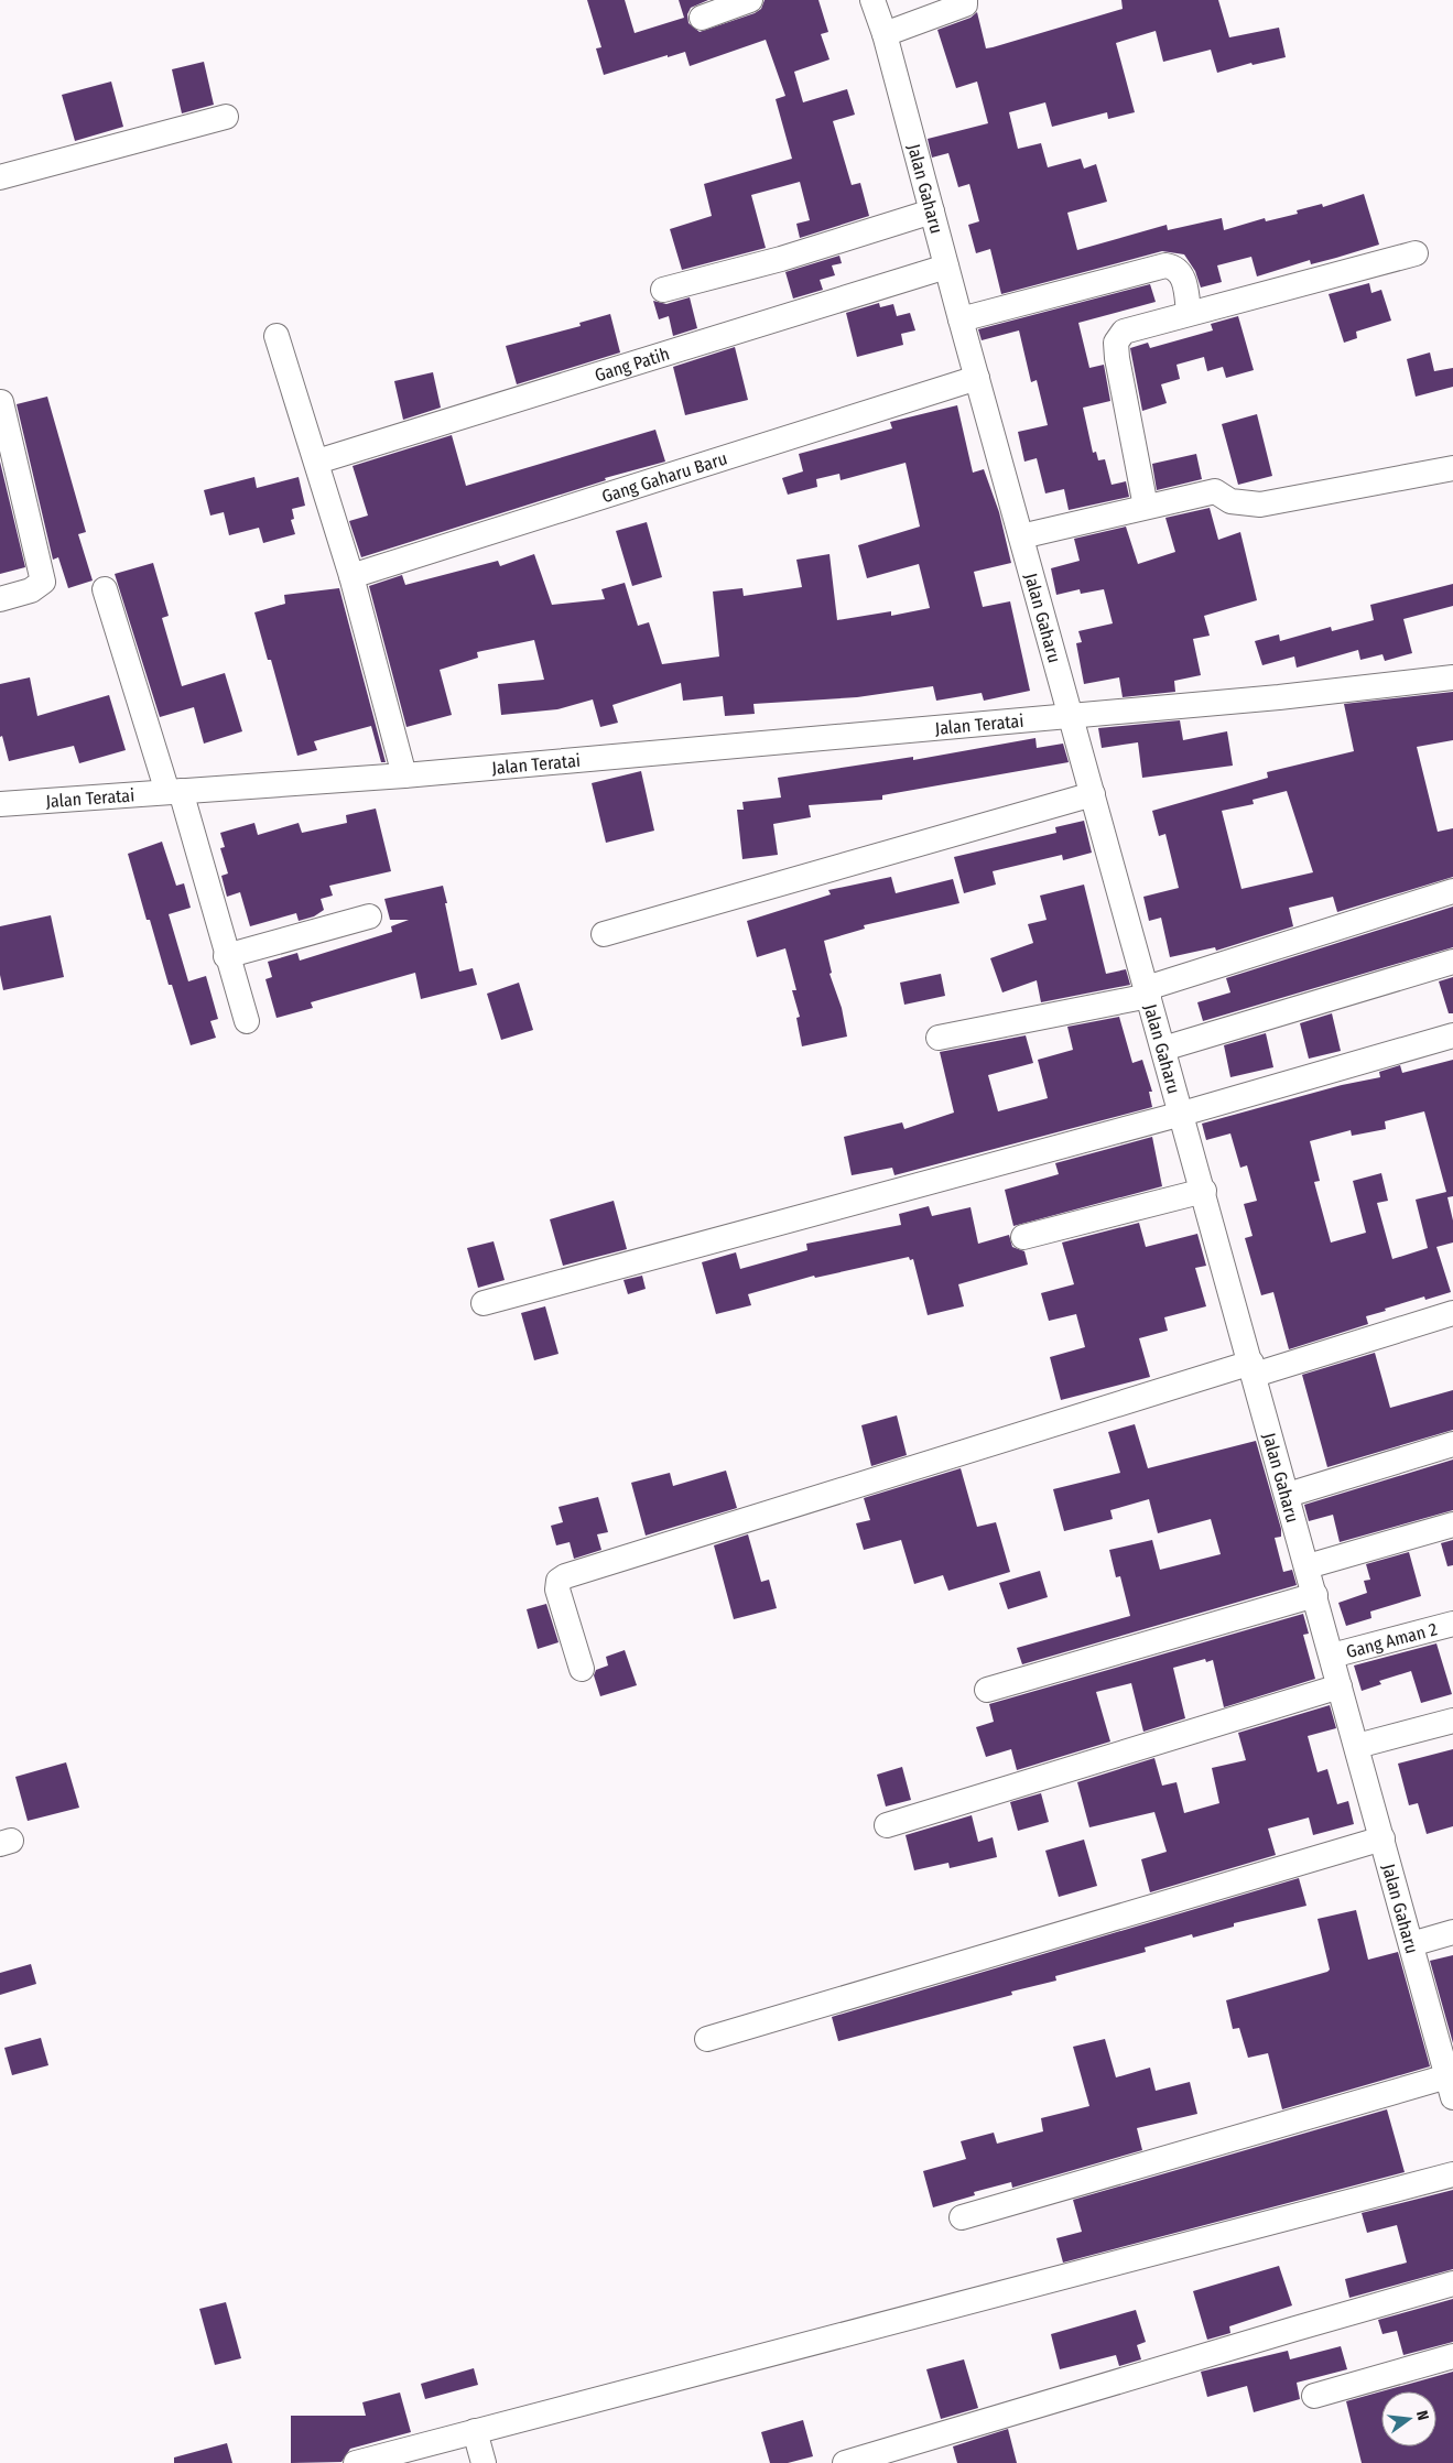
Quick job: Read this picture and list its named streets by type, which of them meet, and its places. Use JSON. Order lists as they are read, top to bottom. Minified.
{"streets":{"street":["Jalan Gaharu","Gang Patih","Gang Gaharu Baru","Jalan Teratai","Gang Aman 2"]},"crossings":[["Jalan Gaharu","Gang Patih"],["Jalan Gaharu","Gang Gaharu Baru"],["Jalan Gaharu","Jalan Teratai"],["Jalan Gaharu","Gang Aman 2"]],"north":"right"}
